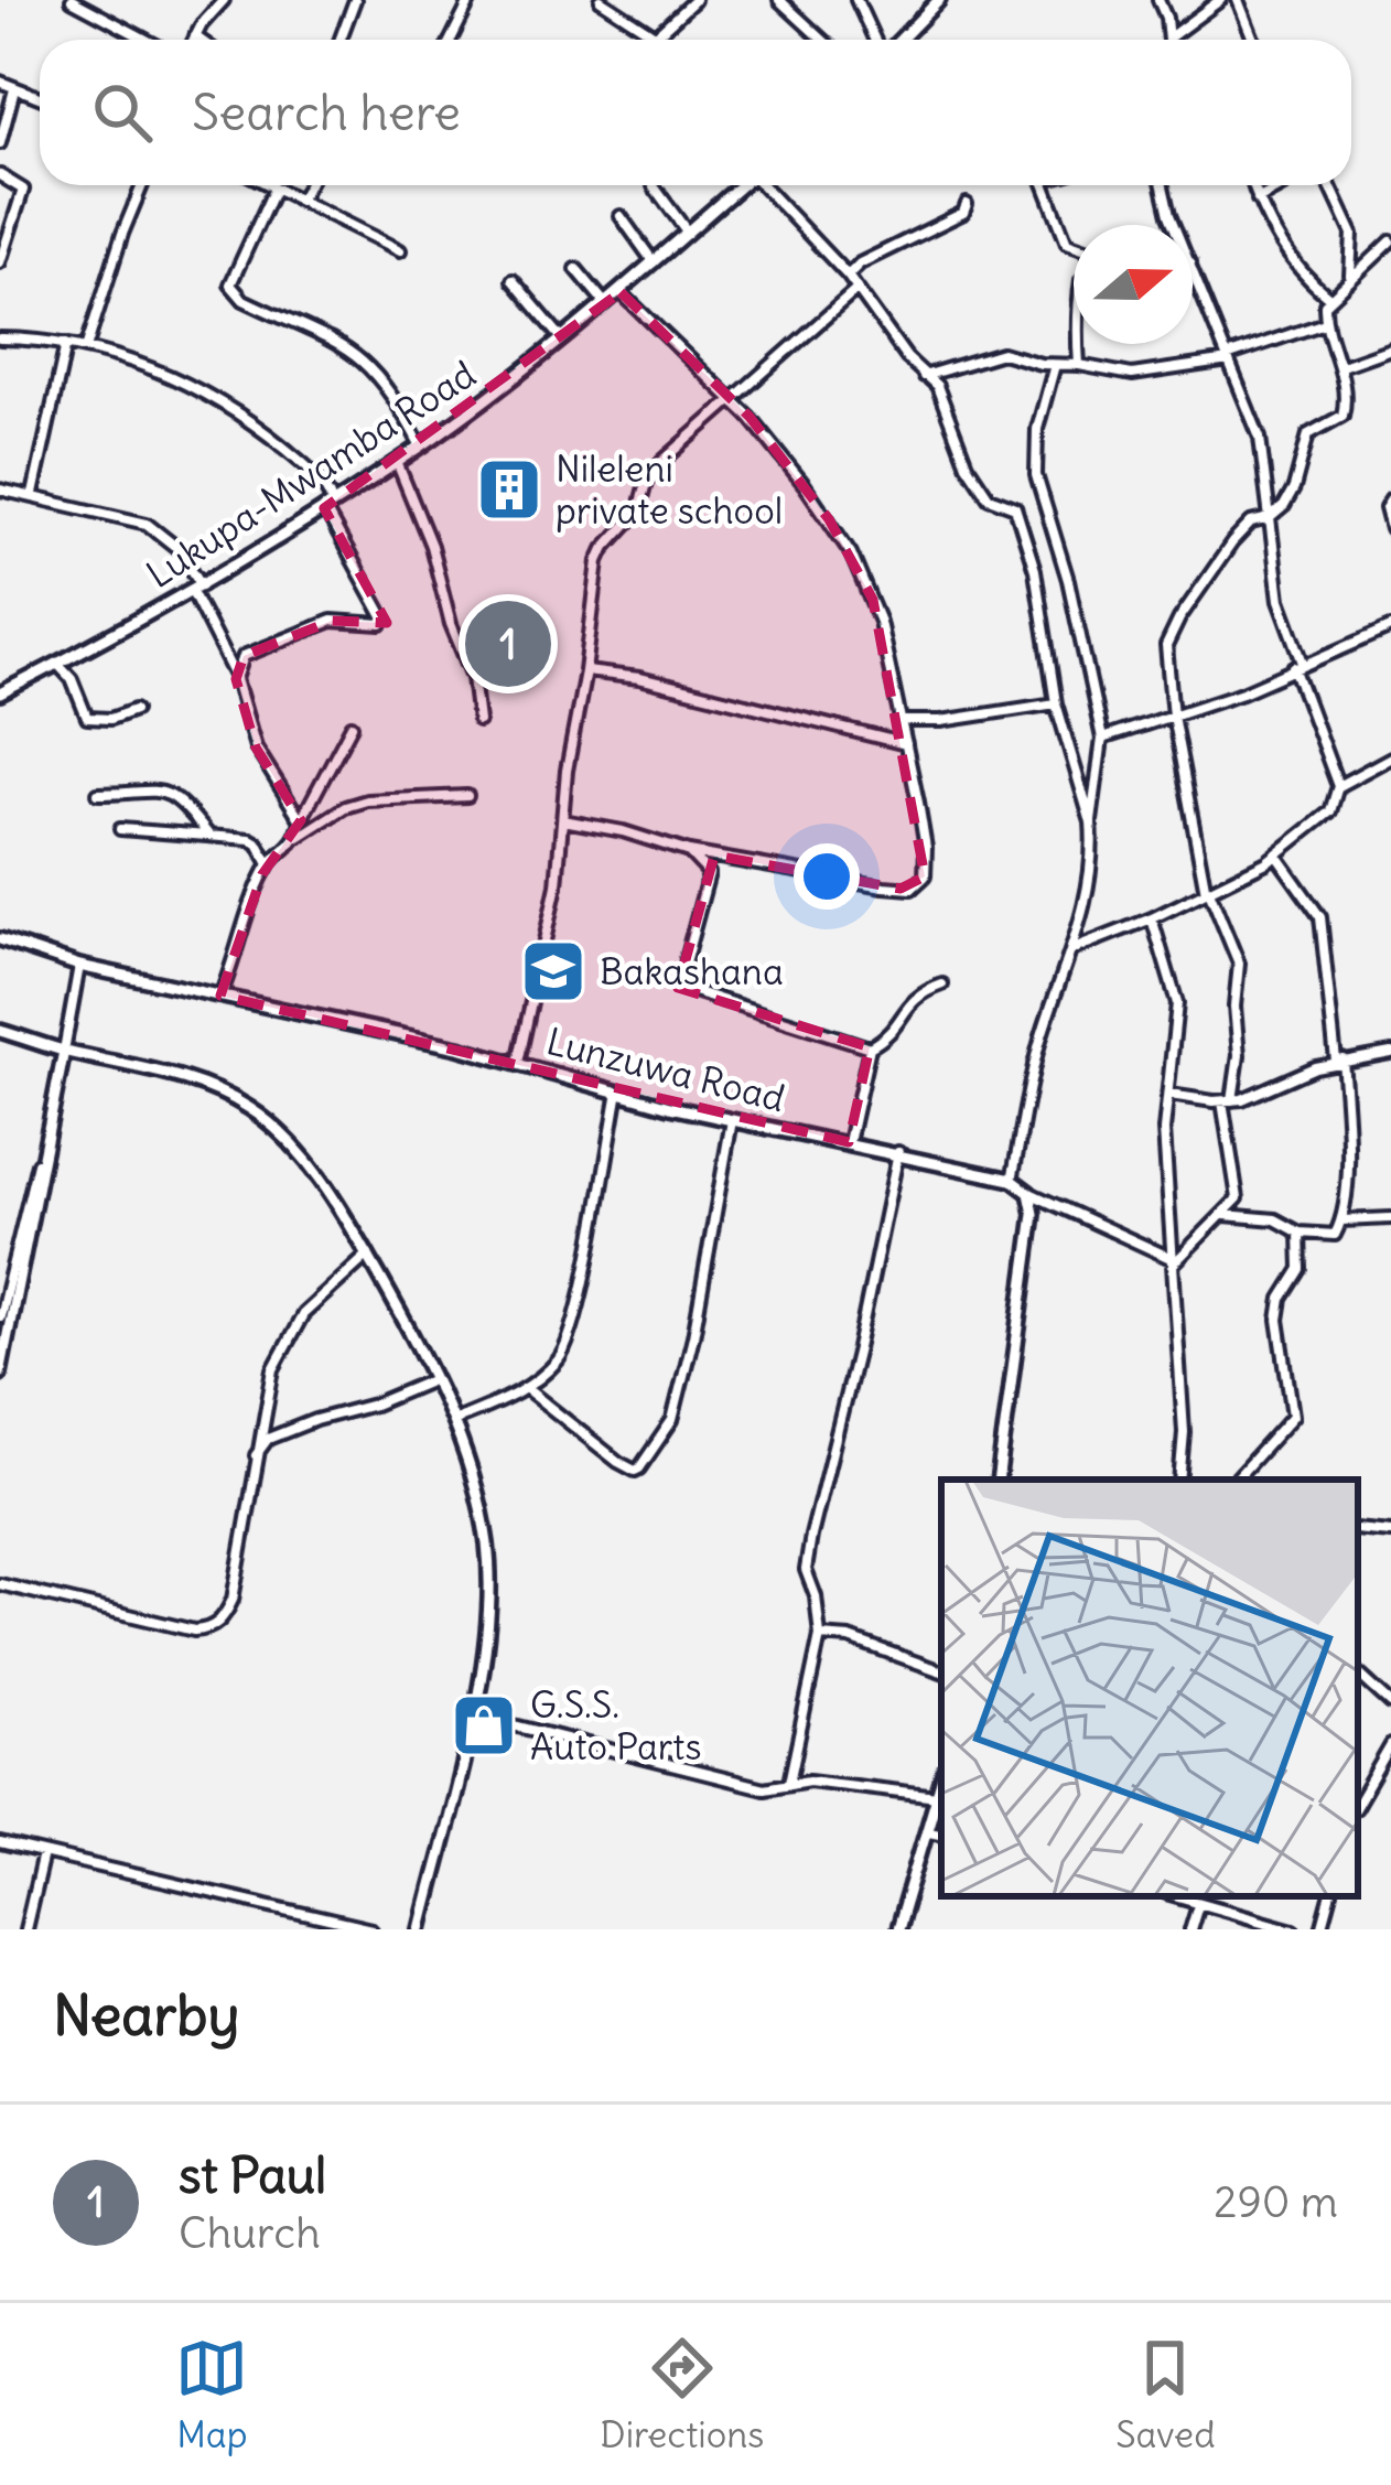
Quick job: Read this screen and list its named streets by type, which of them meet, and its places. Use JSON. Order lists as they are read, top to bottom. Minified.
{"streets":{"street":["Lukupa-Mwamba Road","Lunzuwa Road"]},"places":{"building":["Nileleni private school"],"school or university":["Bakashana"],"shop":["G.S.S. Auto Parts"]},"north":"right","page":{"search":"Search here","pins":"1","heading":"Nearby","list":[{"mark":"1","name":"st Paul","note":"Church","value":"290 m"}],"nav":["Map","Directions","Saved"]}}
